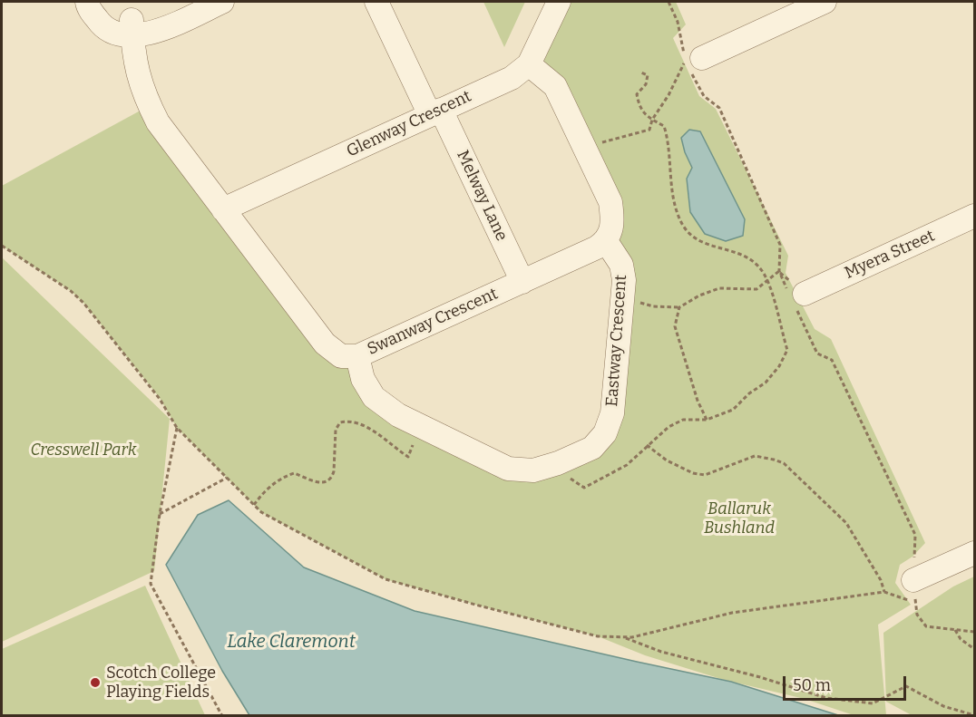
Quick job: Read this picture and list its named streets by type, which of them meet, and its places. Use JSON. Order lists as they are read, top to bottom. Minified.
{"streets":{"street":["Glenway Crescent","Melway Lane","Myera Street","Swanway Crescent","Eastway Crescent"]},"crossings":[["Glenway Crescent","Melway Lane"],["Glenway Crescent","Swanway Crescent"],["Melway Lane","Swanway Crescent"],["Swanway Crescent","Eastway Crescent"]],"water":["Lake Claremont"],"parks":["Cresswell Park","Ballaruk Bushland"],"places":["Scotch College Playing Fields"],"scale_bar":"50 m"}
